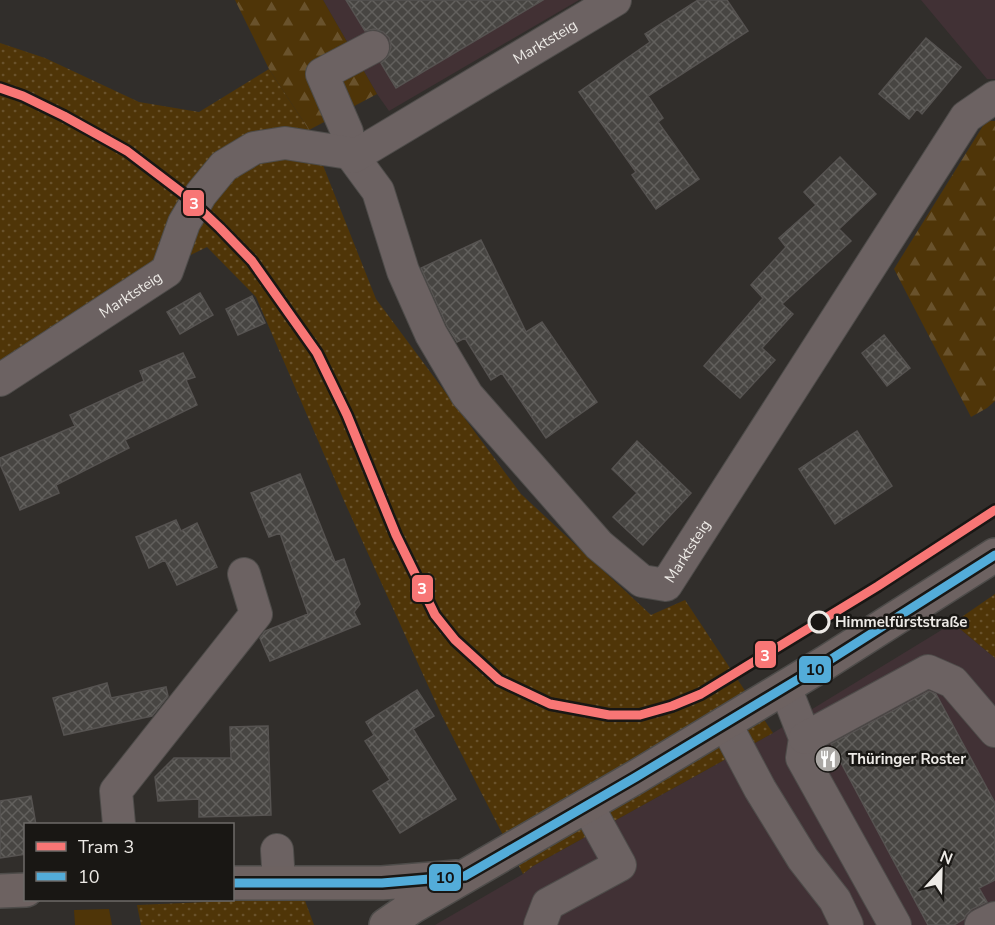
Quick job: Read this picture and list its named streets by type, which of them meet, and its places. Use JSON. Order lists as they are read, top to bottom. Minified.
{"streets":{"street":["Marktsteig"]},"places":{"other":["Himmelfürststraße"],"restaurant":["Thüringer Roster"]},"lines":["tram line 3","transit line 10"],"legend":["Tram 3","10"],"north":"top"}
